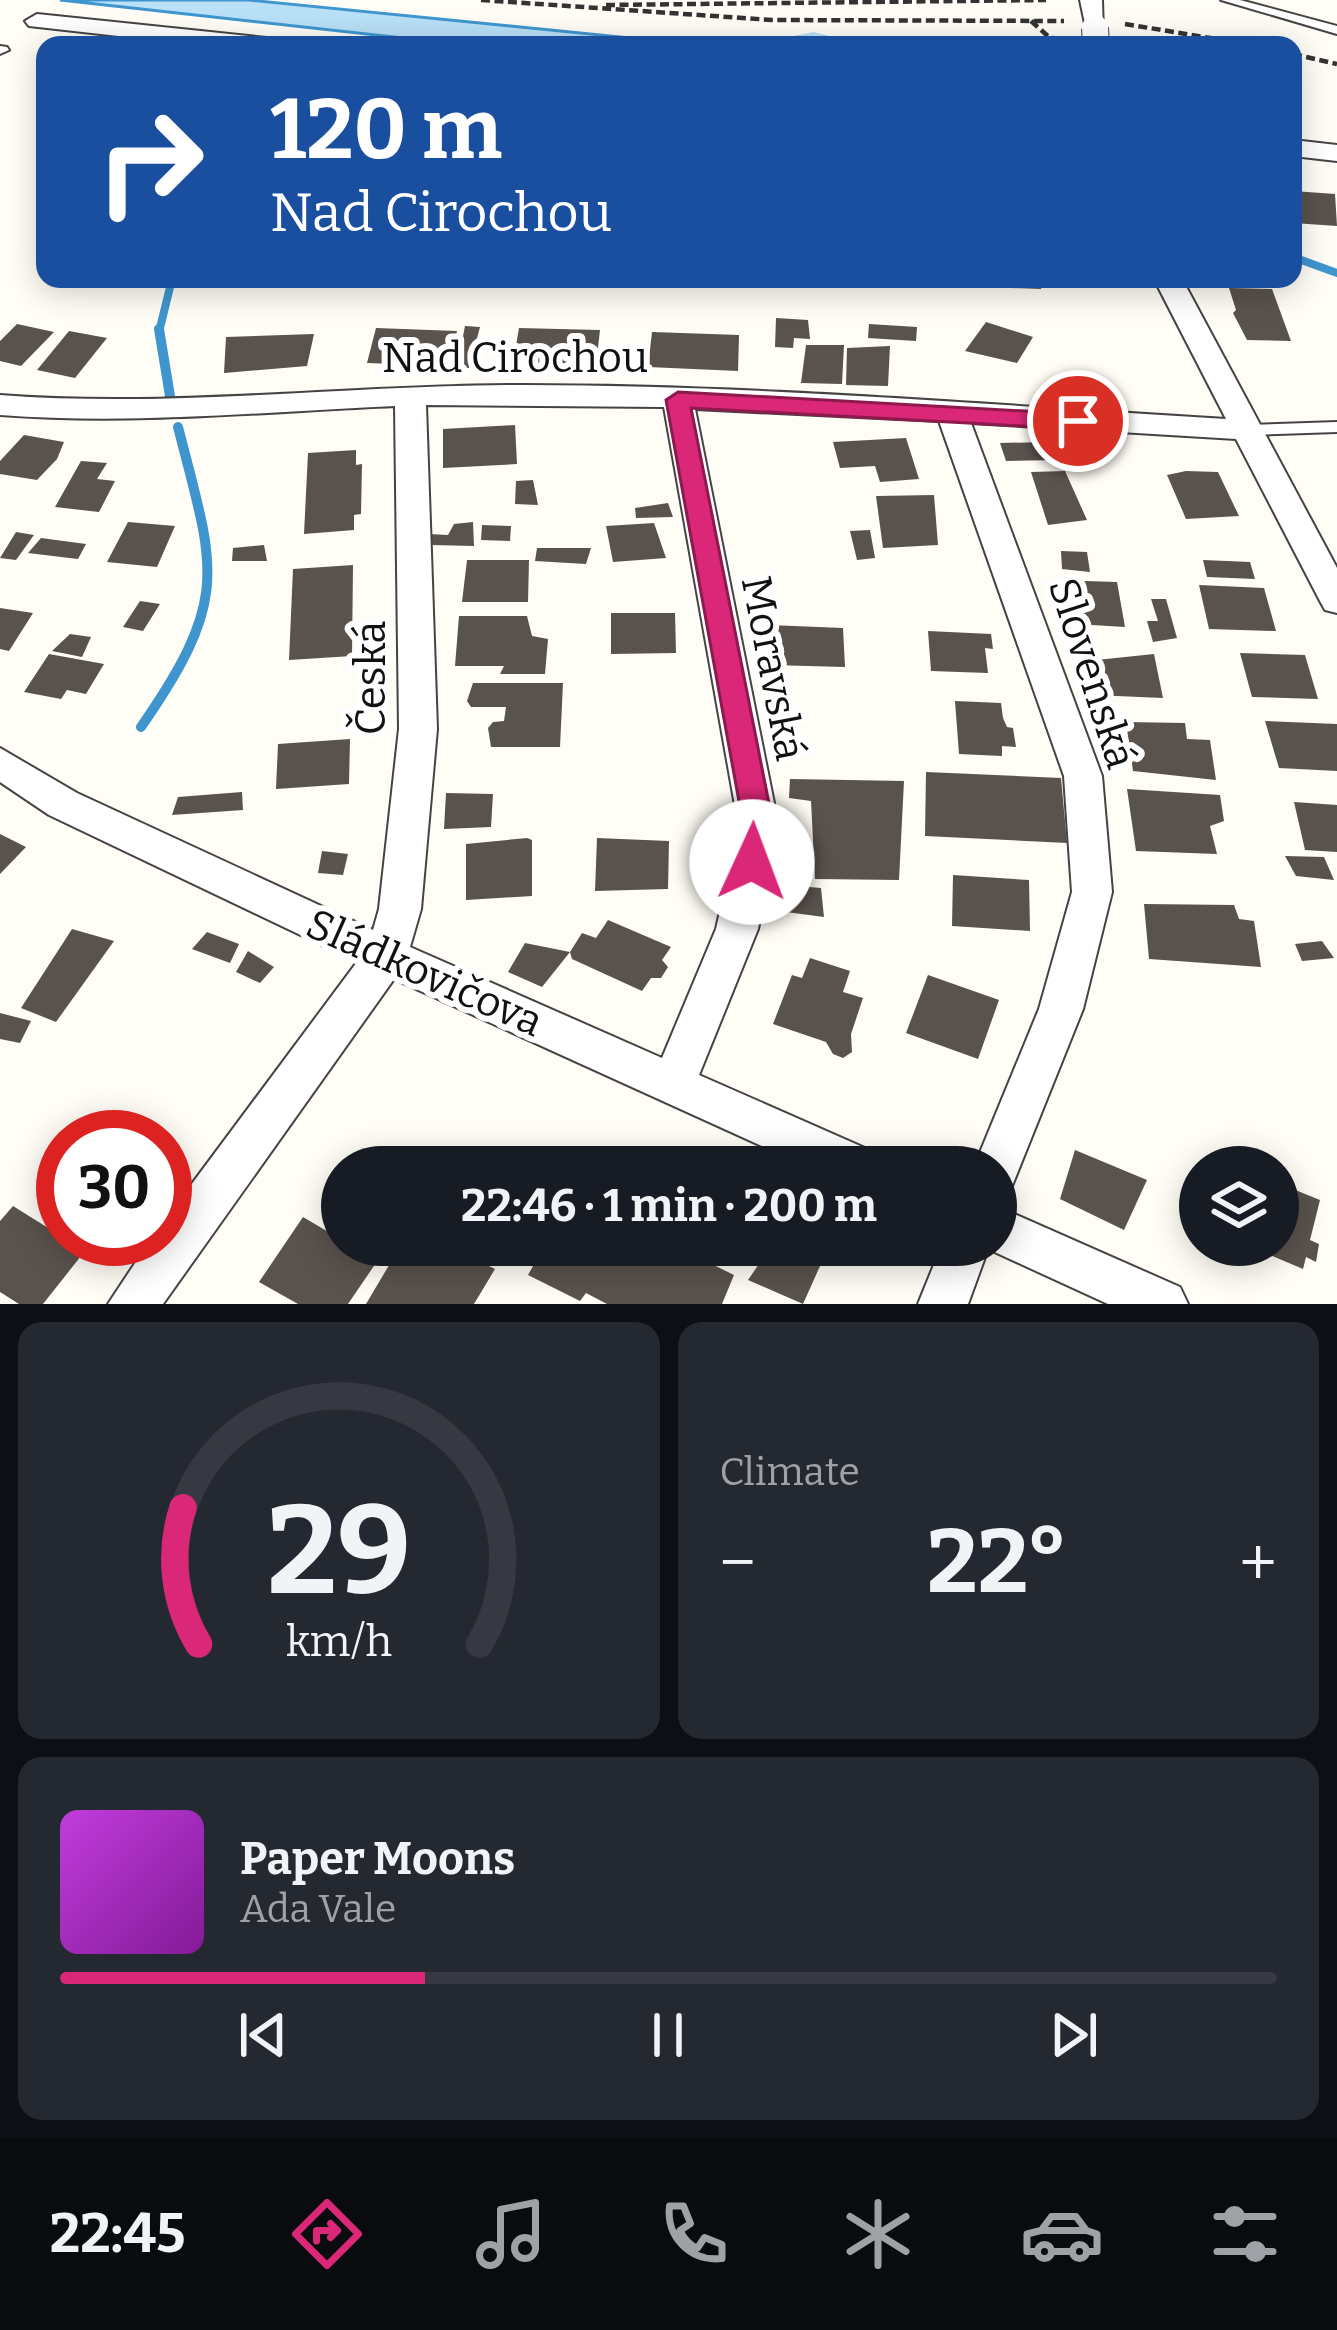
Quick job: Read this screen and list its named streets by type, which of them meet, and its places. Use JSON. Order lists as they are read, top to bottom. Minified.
{"streets":{"street":["Nad Cirochou","Moravská","Slovenská","Česká","Sládkovičova"]},"crossings":[["Nad Cirochou","Moravská"],["Nad Cirochou","Slovenská"],["Nad Cirochou","Česká"],["Moravská","Sládkovičova"],["Česká","Sládkovičova"]],"page":{"turn":["120 m","Nad Cirochou"],"limit":"30","trip":"22:46 · 1 min · 200 m","tile":"Climate","heat":["−","22°","+"],"song":["Paper Moons","Ada Vale"],"tabs":"22:45","gauge":["29","km/h"]}}
